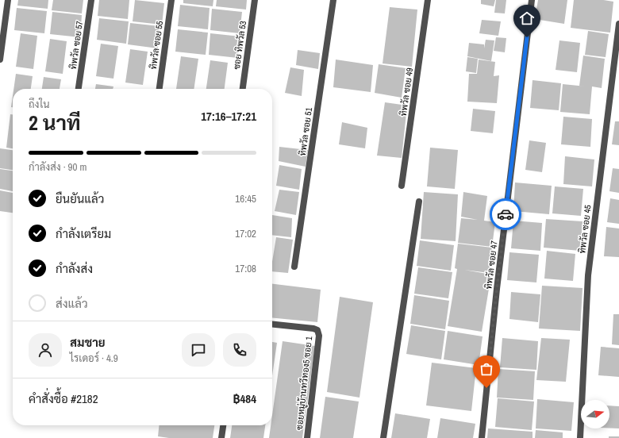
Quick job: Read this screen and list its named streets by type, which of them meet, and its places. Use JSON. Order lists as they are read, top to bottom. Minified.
{"streets":{"street":["ทิพวัล ซอย 57","ทิพวัล ซอย 55","ซอย ทิพวัล 53","ทิพวัล ซอย 49","ทิพวัล ซอย 51","ทิพวัล ซอย 45","ทิพวัล ซอย 47","ซอยหมู่บ้านทวีทอง5 ซอย 1"]},"north":"right","page":{"heading":["2 นาที","ถึงใน","17:16–17:21"],"panel":["สมชาย","ไรเดอร์ · 4.9","คำสั่งซื้อ #2182","฿484"],"bar":"กำลังส่ง · 90 m","list":[["ยืนยันแล้ว","16:45"],["กำลังเตรียม","17:02"],["กำลังส่ง","17:08"],"ส่งแล้ว"]}}
